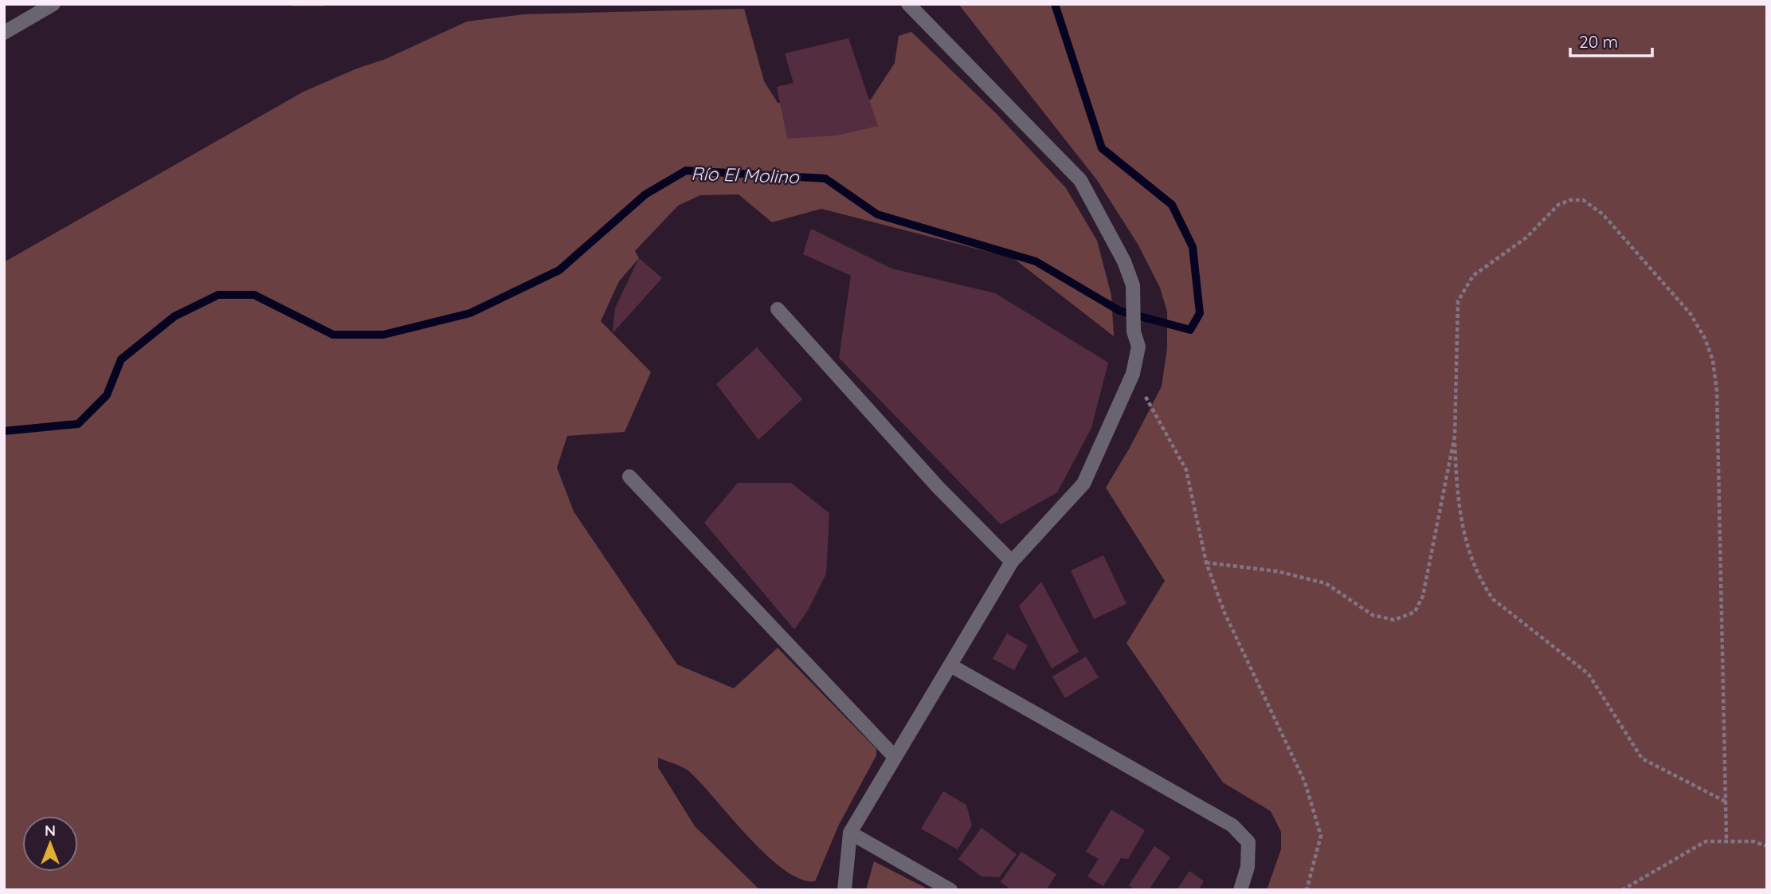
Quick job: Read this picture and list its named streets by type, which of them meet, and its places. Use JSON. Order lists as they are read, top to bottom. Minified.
{"water":["Río El Molino"],"scale_bar":"20 m","north":"top"}
